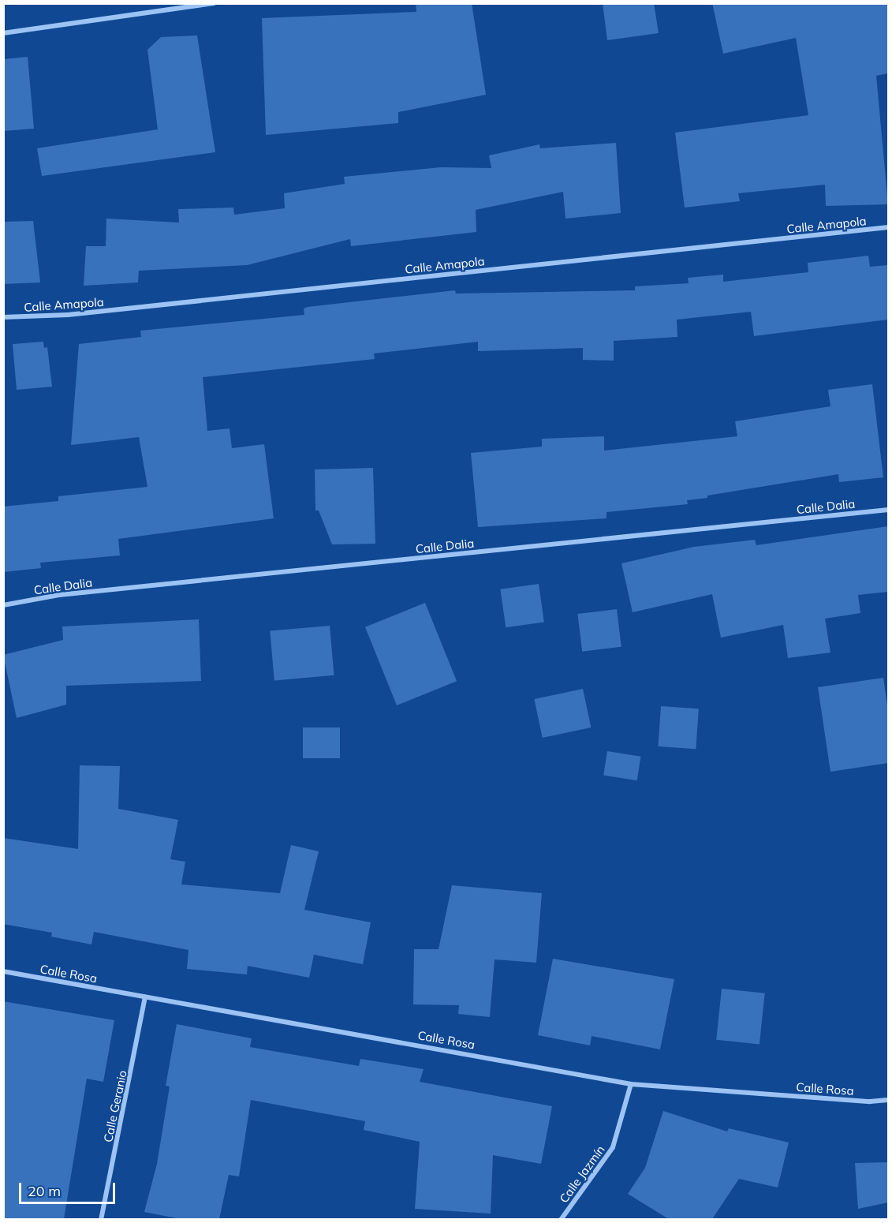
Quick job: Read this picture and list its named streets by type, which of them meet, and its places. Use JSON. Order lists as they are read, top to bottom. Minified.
{"streets":{"street":["Calle Amapola","Calle Dalia","Calle Rosa","Calle Geranio","Calle Jazmín"]},"crossings":[["Calle Rosa","Calle Geranio"],["Calle Rosa","Calle Jazmín"]],"scale_bar":"20 m"}
